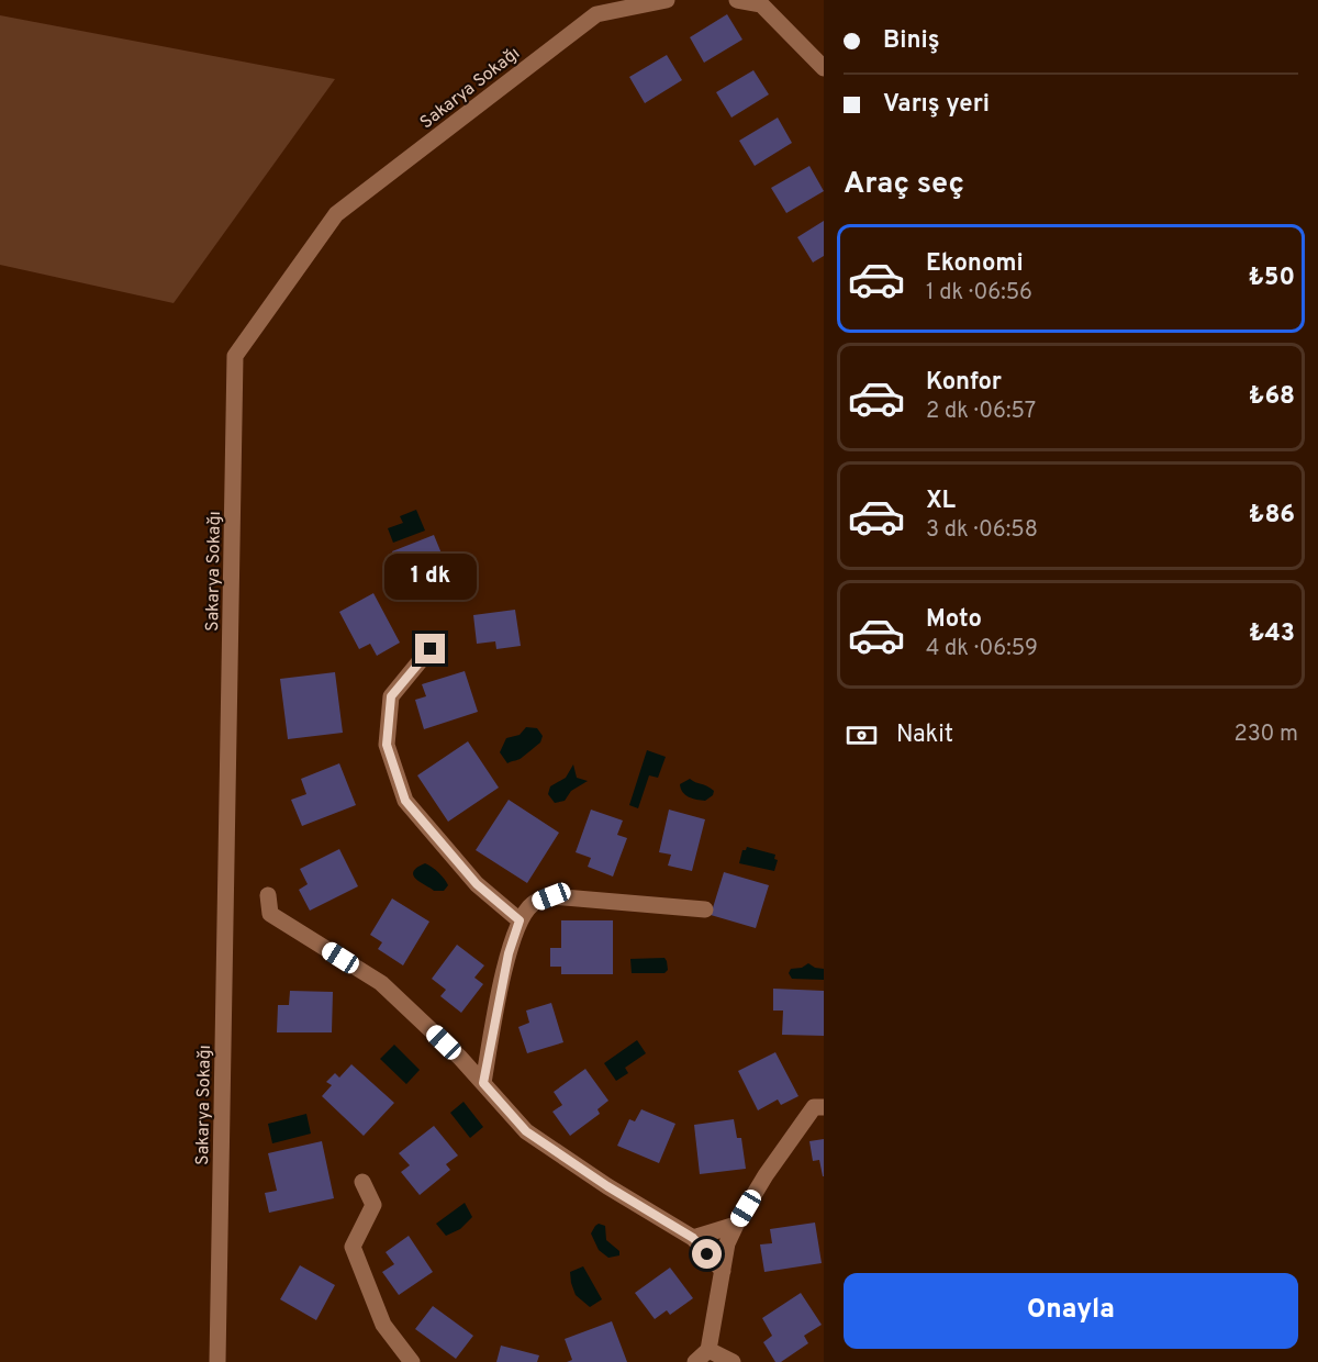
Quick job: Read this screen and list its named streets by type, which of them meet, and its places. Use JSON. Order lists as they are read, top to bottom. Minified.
{"streets":{"street":["Sakarya Sokağı"]},"page":{"banner":["Biniş","Varış yeri"],"heading":"Araç seç","list":[{"name":"Ekonomi","note":"1 dk · 06:56","value":"₺50"},{"name":"Konfor","note":"2 dk · 06:57","value":"₺68"},{"name":"XL","note":"3 dk · 06:58","value":"₺86"},{"name":"Moto","note":"4 dk · 06:59","value":"₺43"}],"bubble":"1 dk","pay":["Nakit","230 m"],"buttons":"Onayla"}}
